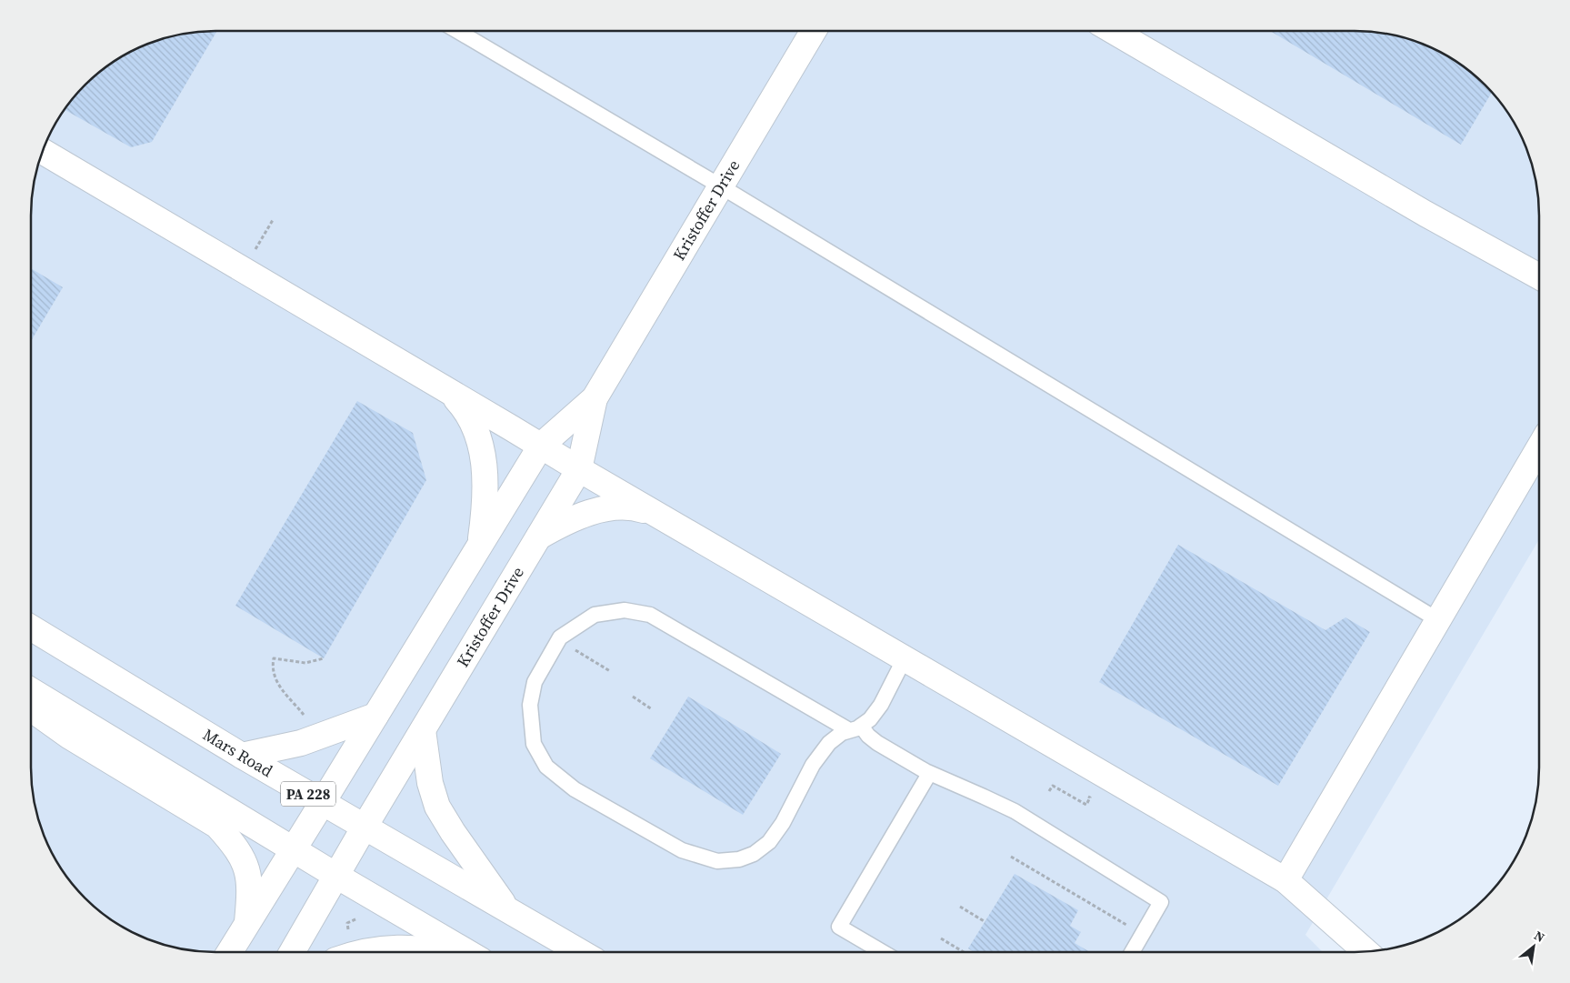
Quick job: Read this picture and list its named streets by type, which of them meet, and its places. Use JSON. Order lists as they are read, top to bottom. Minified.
{"streets":{"street":["Kristoffer Drive","Mars Road","PA 228"]},"crossings":[["Kristoffer Drive","Mars Road"]],"north":"top right"}
